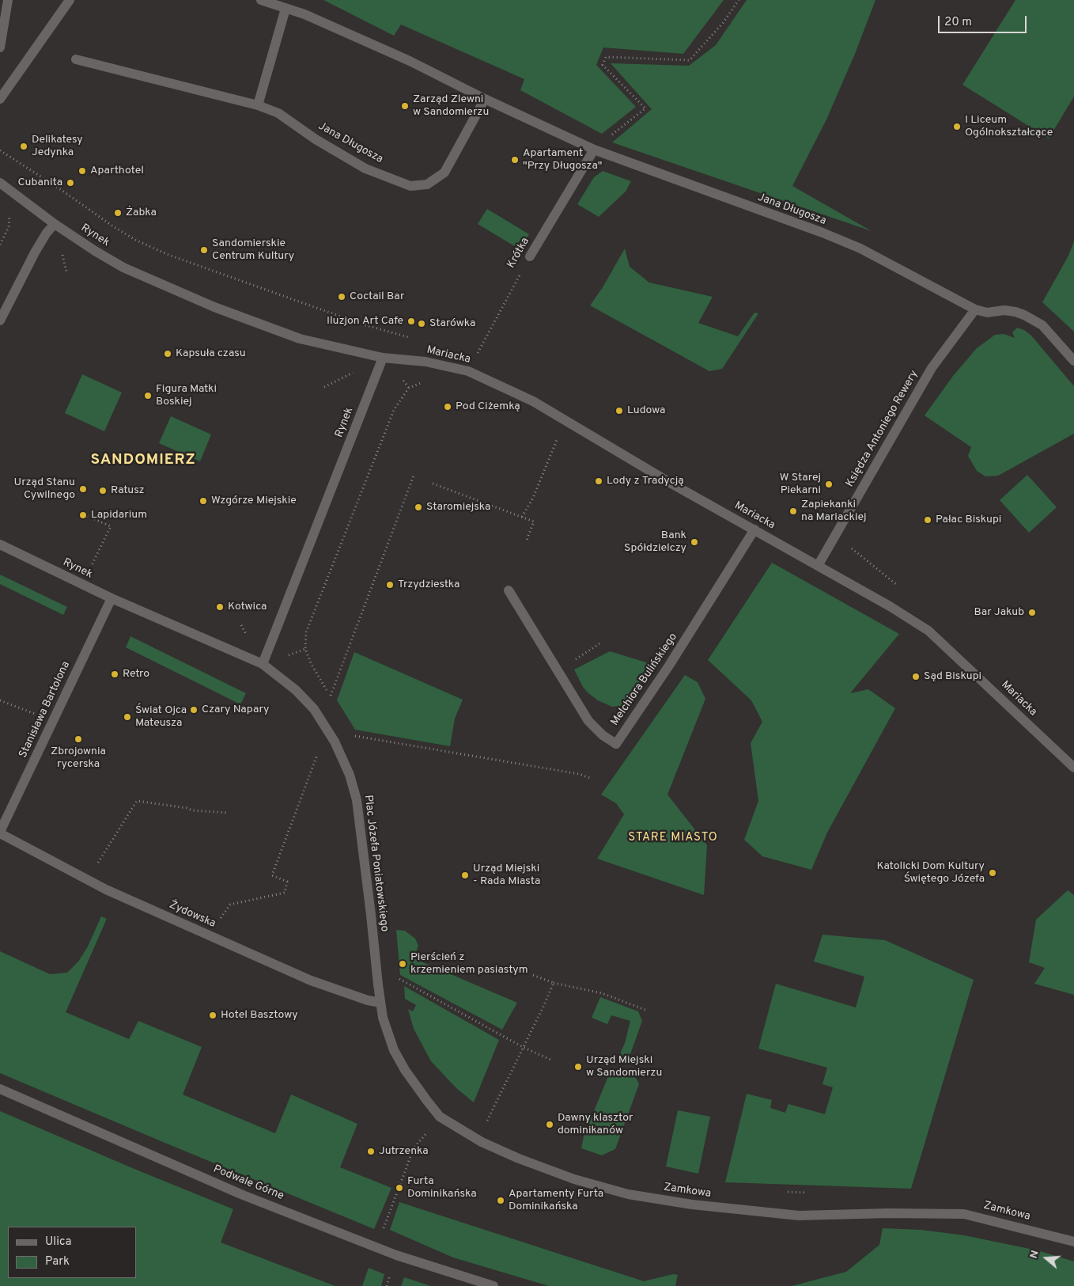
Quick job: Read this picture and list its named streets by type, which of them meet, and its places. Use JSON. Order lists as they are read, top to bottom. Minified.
{"streets":{"street":["Jana Długosza","Rynek","Krótka","Mariacka","Księdza Antoniego Rewery","Melchiora Bulińskiego","Stanisława Bartolona","Plac Józefa Poniatowskiego","Żydowska","Podwale Górne","Zamkowa"]},"crossings":[["Jana Długosza","Krótka"],["Jana Długosza","Księdza Antoniego Rewery"],["Rynek","Mariacka"],["Rynek","Stanisława Bartolona"],["Rynek","Plac Józefa Poniatowskiego"],["Krótka","Mariacka"],["Mariacka","Księdza Antoniego Rewery"],["Mariacka","Melchiora Bulińskiego"],["Stanisława Bartolona","Żydowska"],["Plac Józefa Poniatowskiego","Żydowska"],["Plac Józefa Poniatowskiego","Zamkowa"],["Żydowska","Zamkowa"]],"districts":["SANDOMIERZ","STARE MIASTO"],"places":["Zarząd Zlewni w Sandomierzu","I Liceum Ogólnokształcące","Delikatesy Jedynka","Apartament \"Przy Długosza\"","Aparthotel","Cubanita","Żabka","Sandomierskie Centrum Kultury","Coctail Bar","Iluzjon Art Cafe","Starówka","Kapsuła czasu","Figura Matki Boskiej","Pod Ciżemką","Ludowa","Lody z Tradycją","W Starej Piekarni","Urząd Stanu Cywilnego","Ratusz","Wzgórze Miejskie","Staromiejska","Zapiekanki na Mariackiej","Lapidarium","Pałac Biskupi","Bank Spółdzielczy","Trzydziestka","Kotwica","Bar Jakub","Retro","Sąd Biskupi","Czary Napary","Świat Ojca Mateusza","Zbrojownia rycerska","Katolicki Dom Kultury Świętego Józefa","Urząd Miejski - Rada Miasta","Pierścień z krzemieniem pasiastym","Hotel Basztowy","Urząd Miejski w Sandomierzu","Dawny klasztor dominikanów","Jutrzenka","Furta Dominikańska","Apartamenty Furta Dominikańska"],"legend":["Ulica","Park"],"scale_bar":"20 m","north":"left"}
